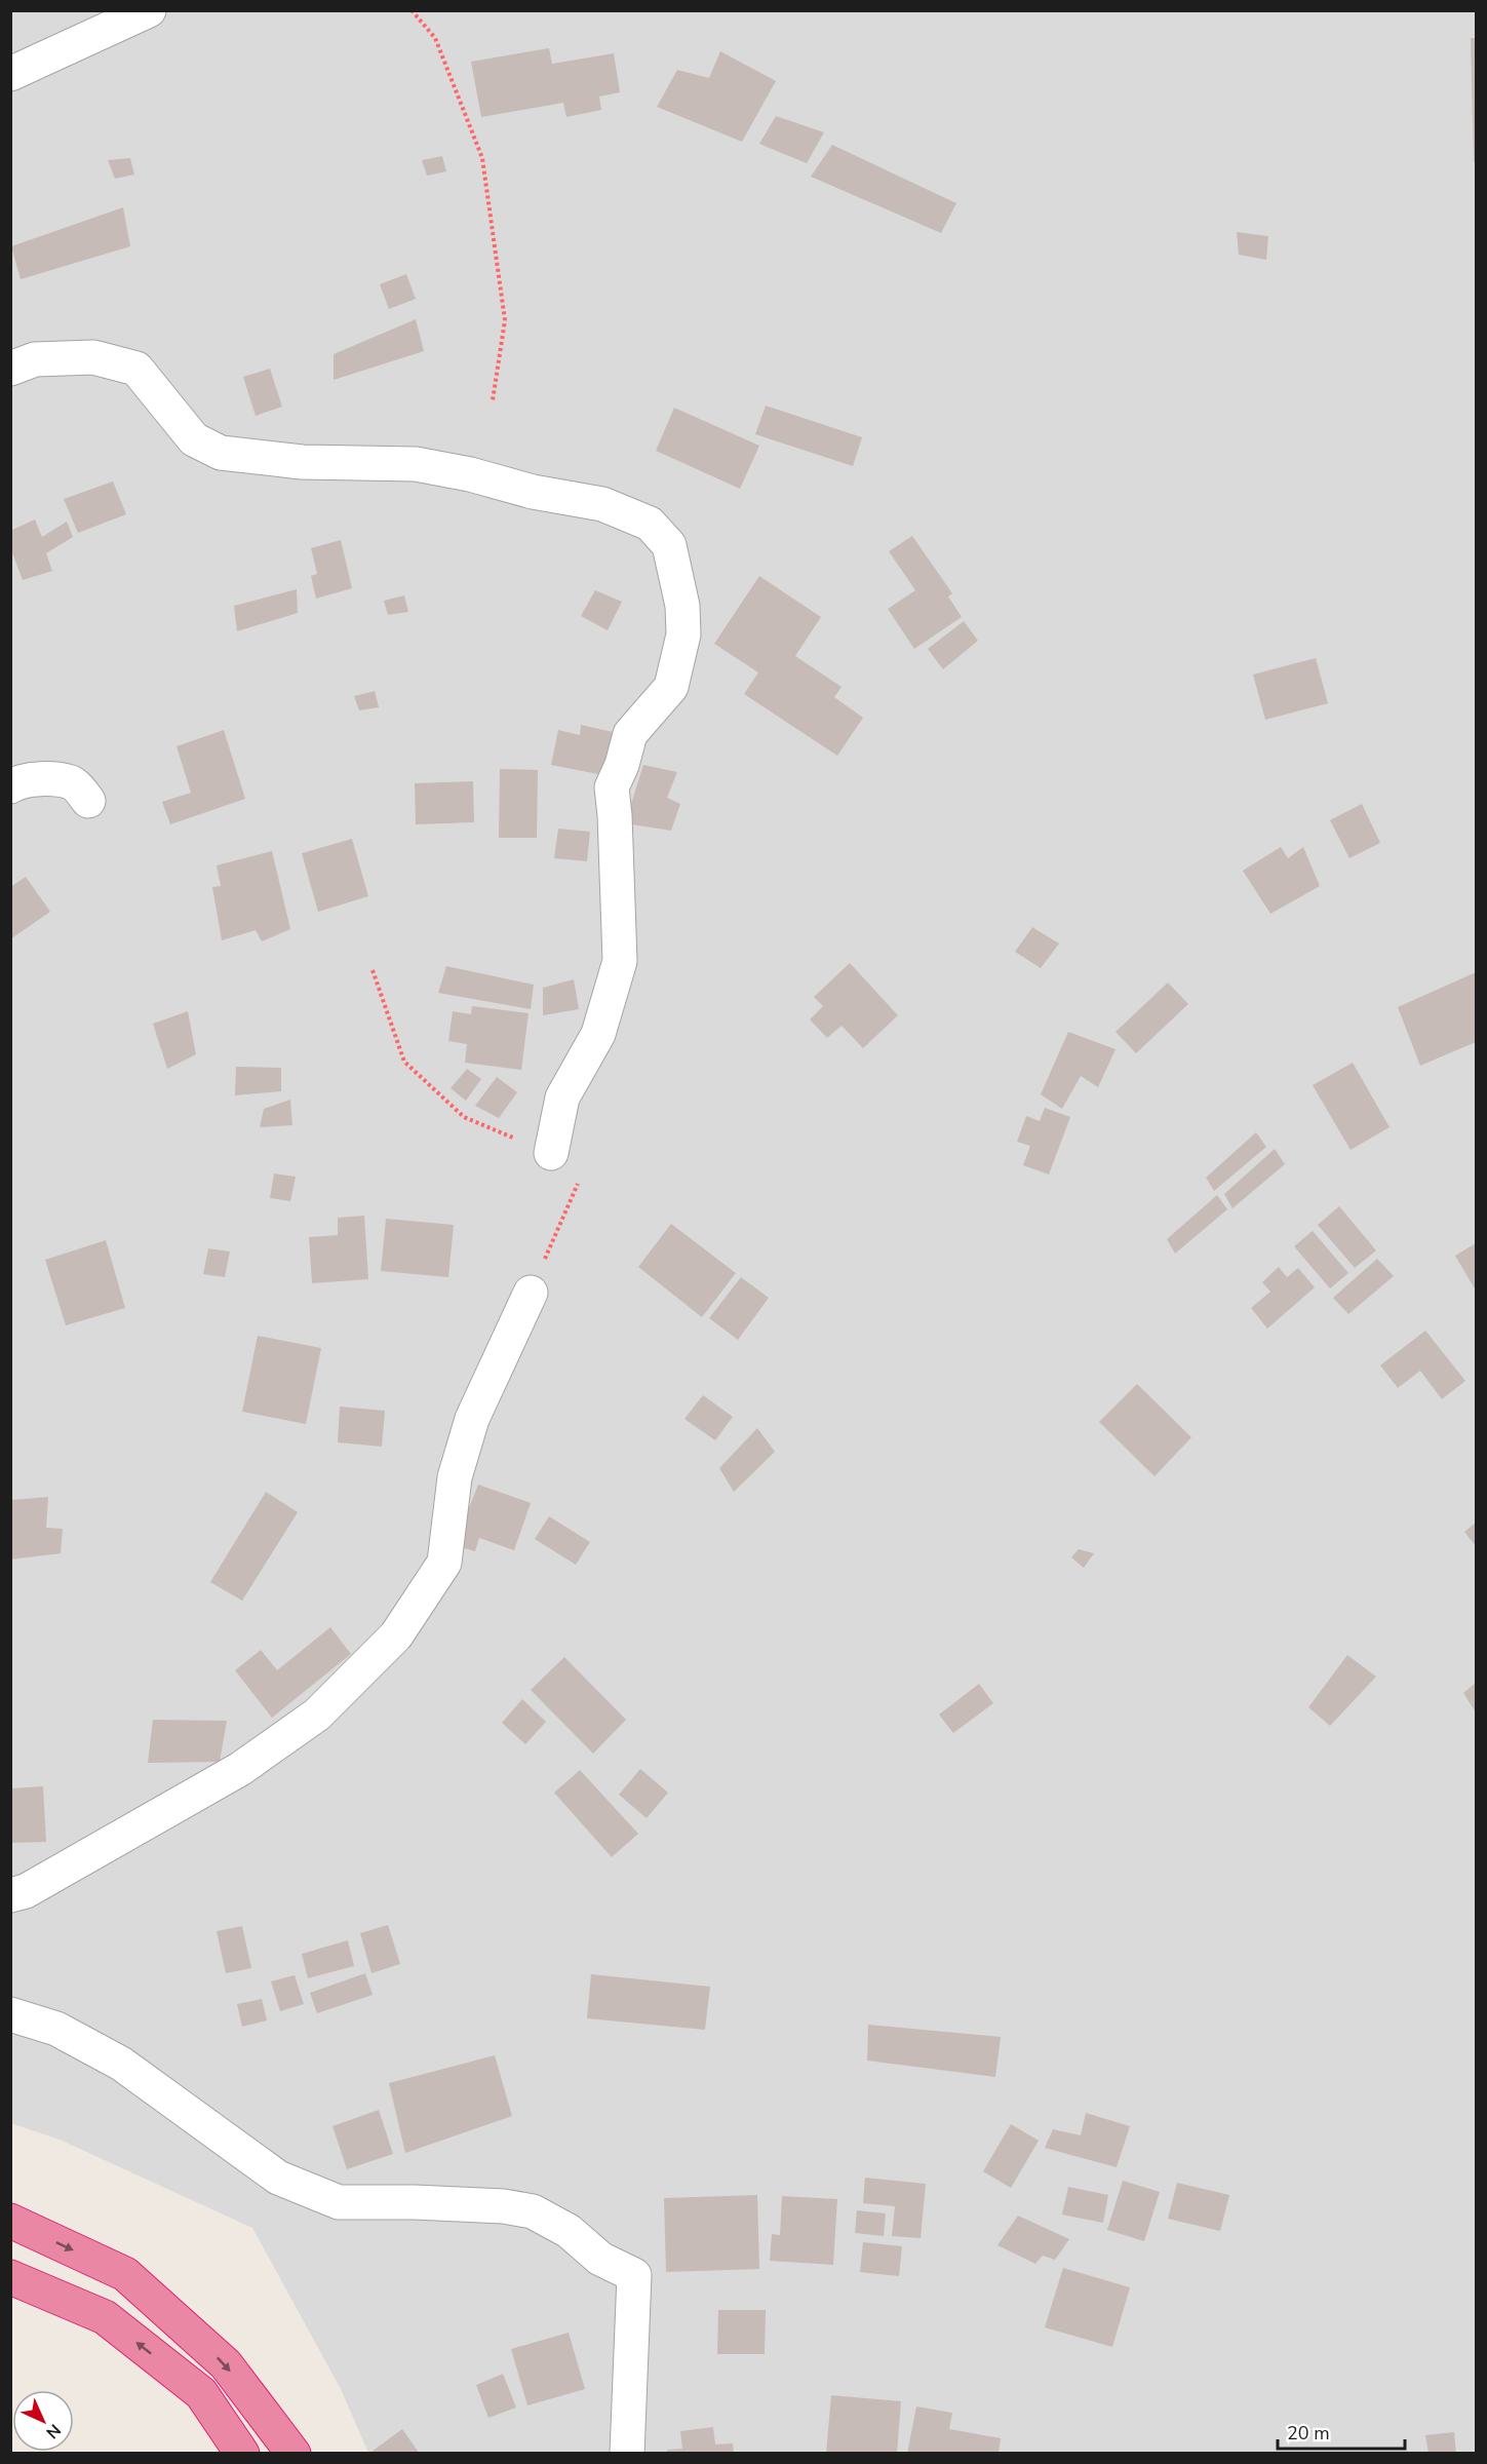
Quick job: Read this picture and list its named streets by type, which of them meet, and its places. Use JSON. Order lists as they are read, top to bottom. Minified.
{"scale_bar":"20 m","north":"bottom right"}
